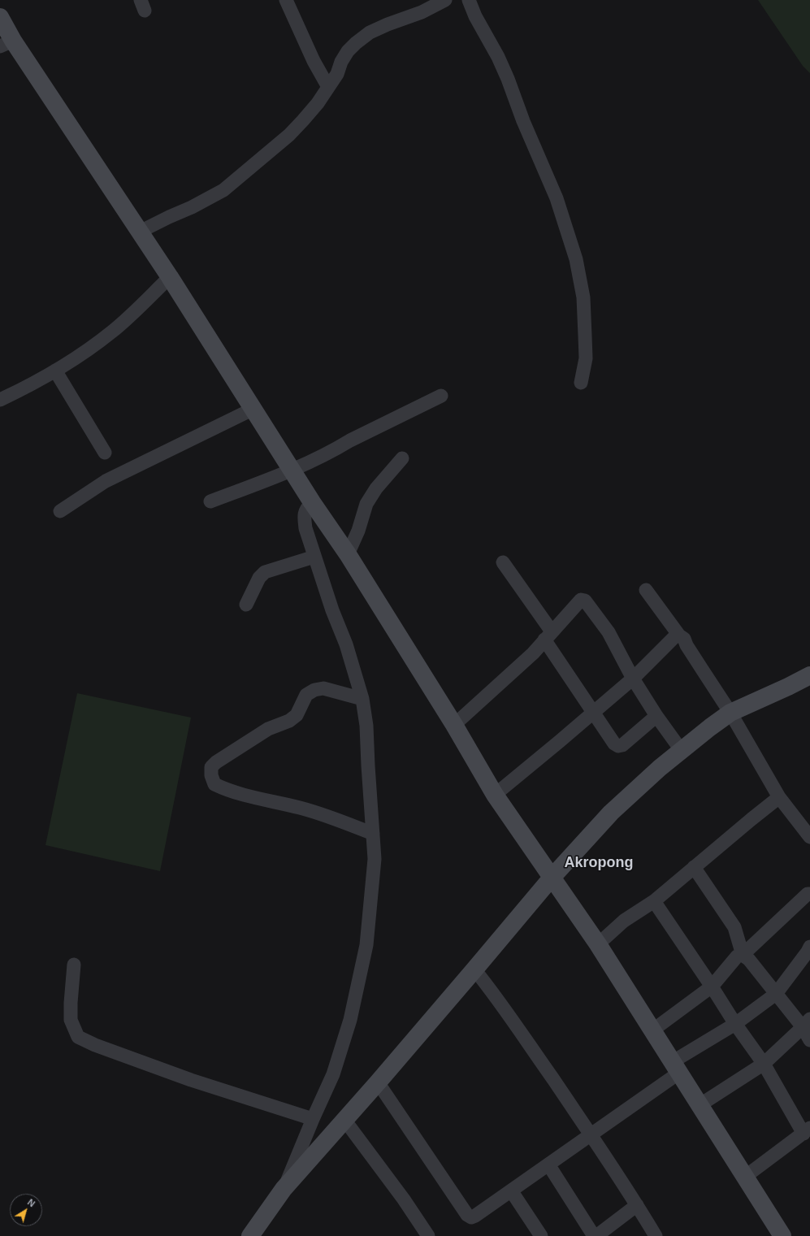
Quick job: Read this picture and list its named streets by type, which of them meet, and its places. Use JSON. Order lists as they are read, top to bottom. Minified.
{"districts":["Akropong"],"north":"top right"}
